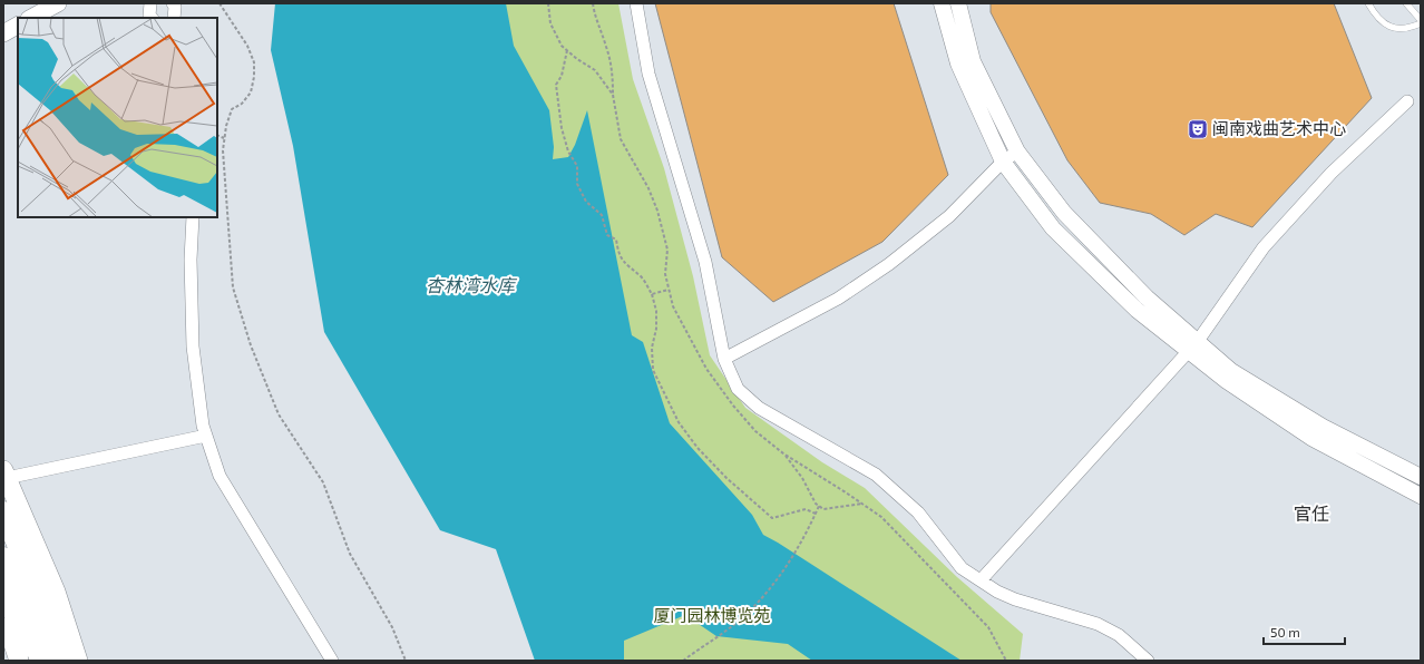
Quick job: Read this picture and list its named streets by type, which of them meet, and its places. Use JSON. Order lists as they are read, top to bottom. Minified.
{"districts":["官任"],"water":["杏林湾水库"],"parks":["厦门园林博览苑"],"places":{"theatre":["闽南戏曲艺术中心"]},"scale_bar":"50 m"}
